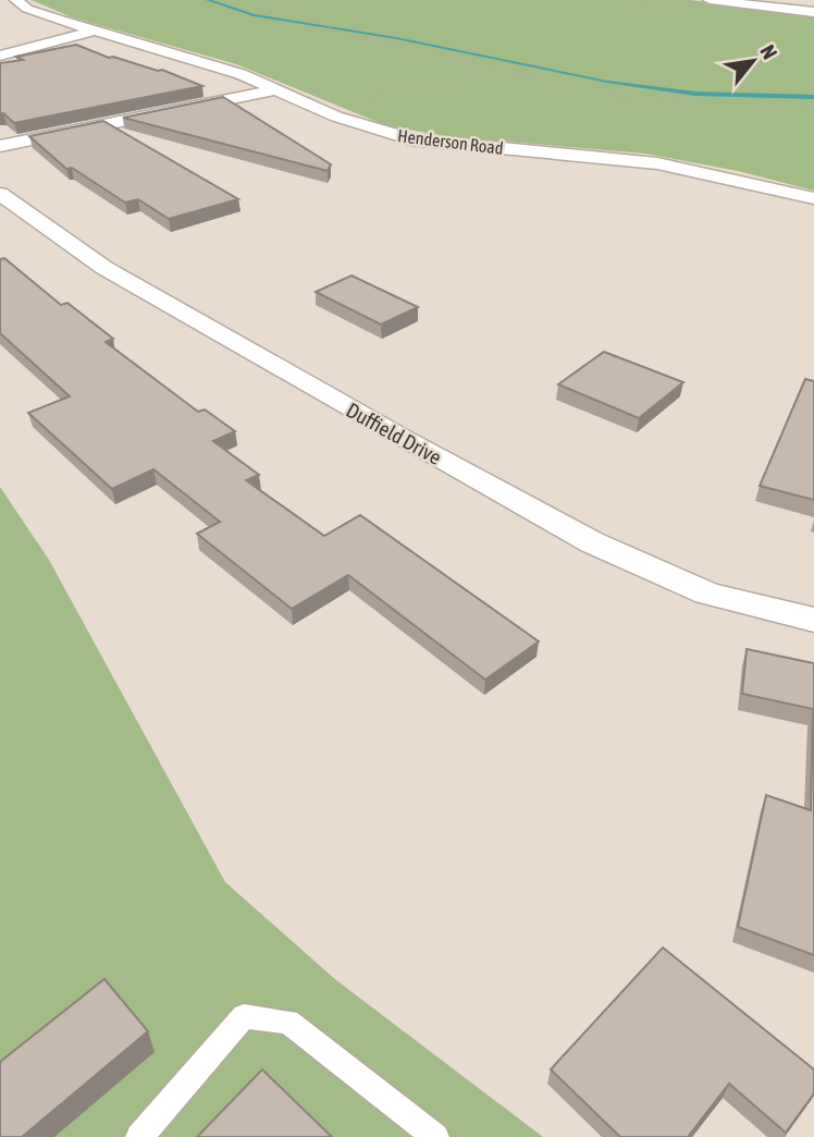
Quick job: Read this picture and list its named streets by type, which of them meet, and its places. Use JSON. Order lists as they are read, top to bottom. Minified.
{"streets":{"street":["Henderson Road","Duffield Drive"]},"north":"top right"}
